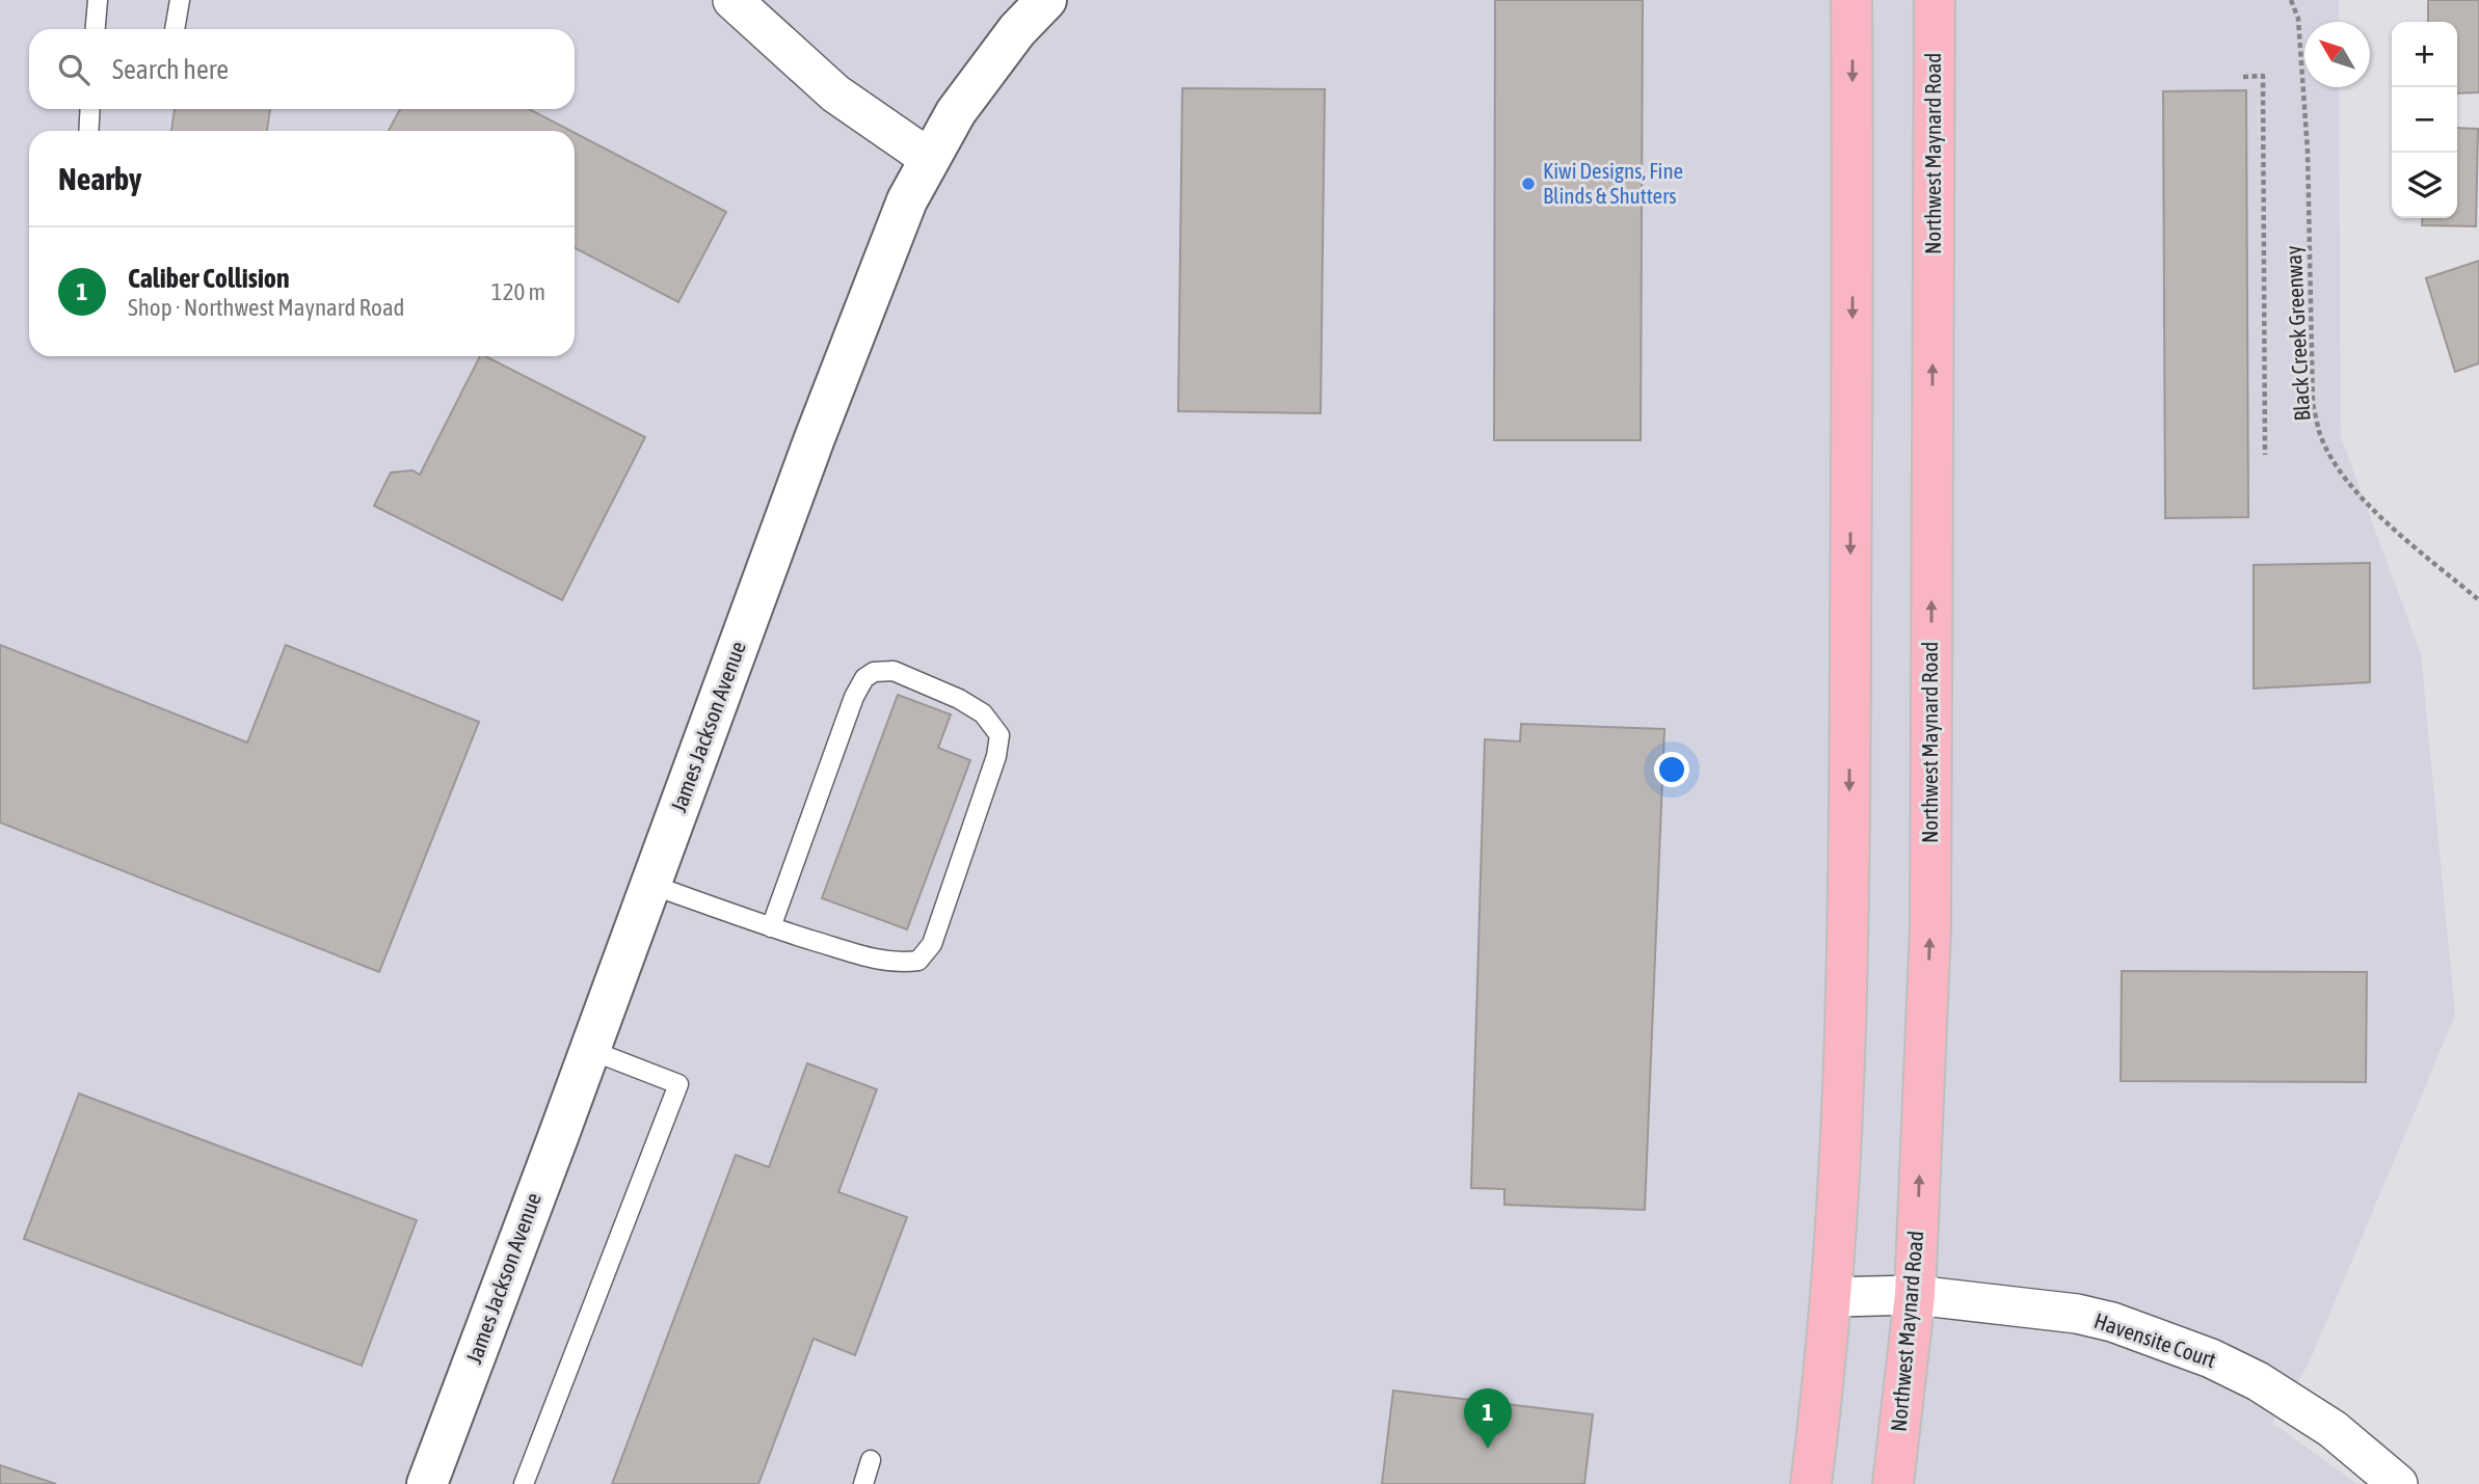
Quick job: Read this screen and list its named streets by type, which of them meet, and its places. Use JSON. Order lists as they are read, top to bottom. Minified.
{"streets":{"main road":["Northwest Maynard Road"],"street":["James Jackson Avenue","Havensite Court"],"path":["Black Creek Greenway"]},"crossings":[["Northwest Maynard Road","Havensite Court"]],"places":["Kiwi Designs, Fine Blinds & Shutters"],"north":"top left","page":{"map_buttons":["+","−"],"search":"Search here","heading":"Nearby","list":[{"mark":"1","name":"Caliber Collision","note":"Shop · Northwest Maynard Road","value":"120 m"}],"pins":"1"}}
